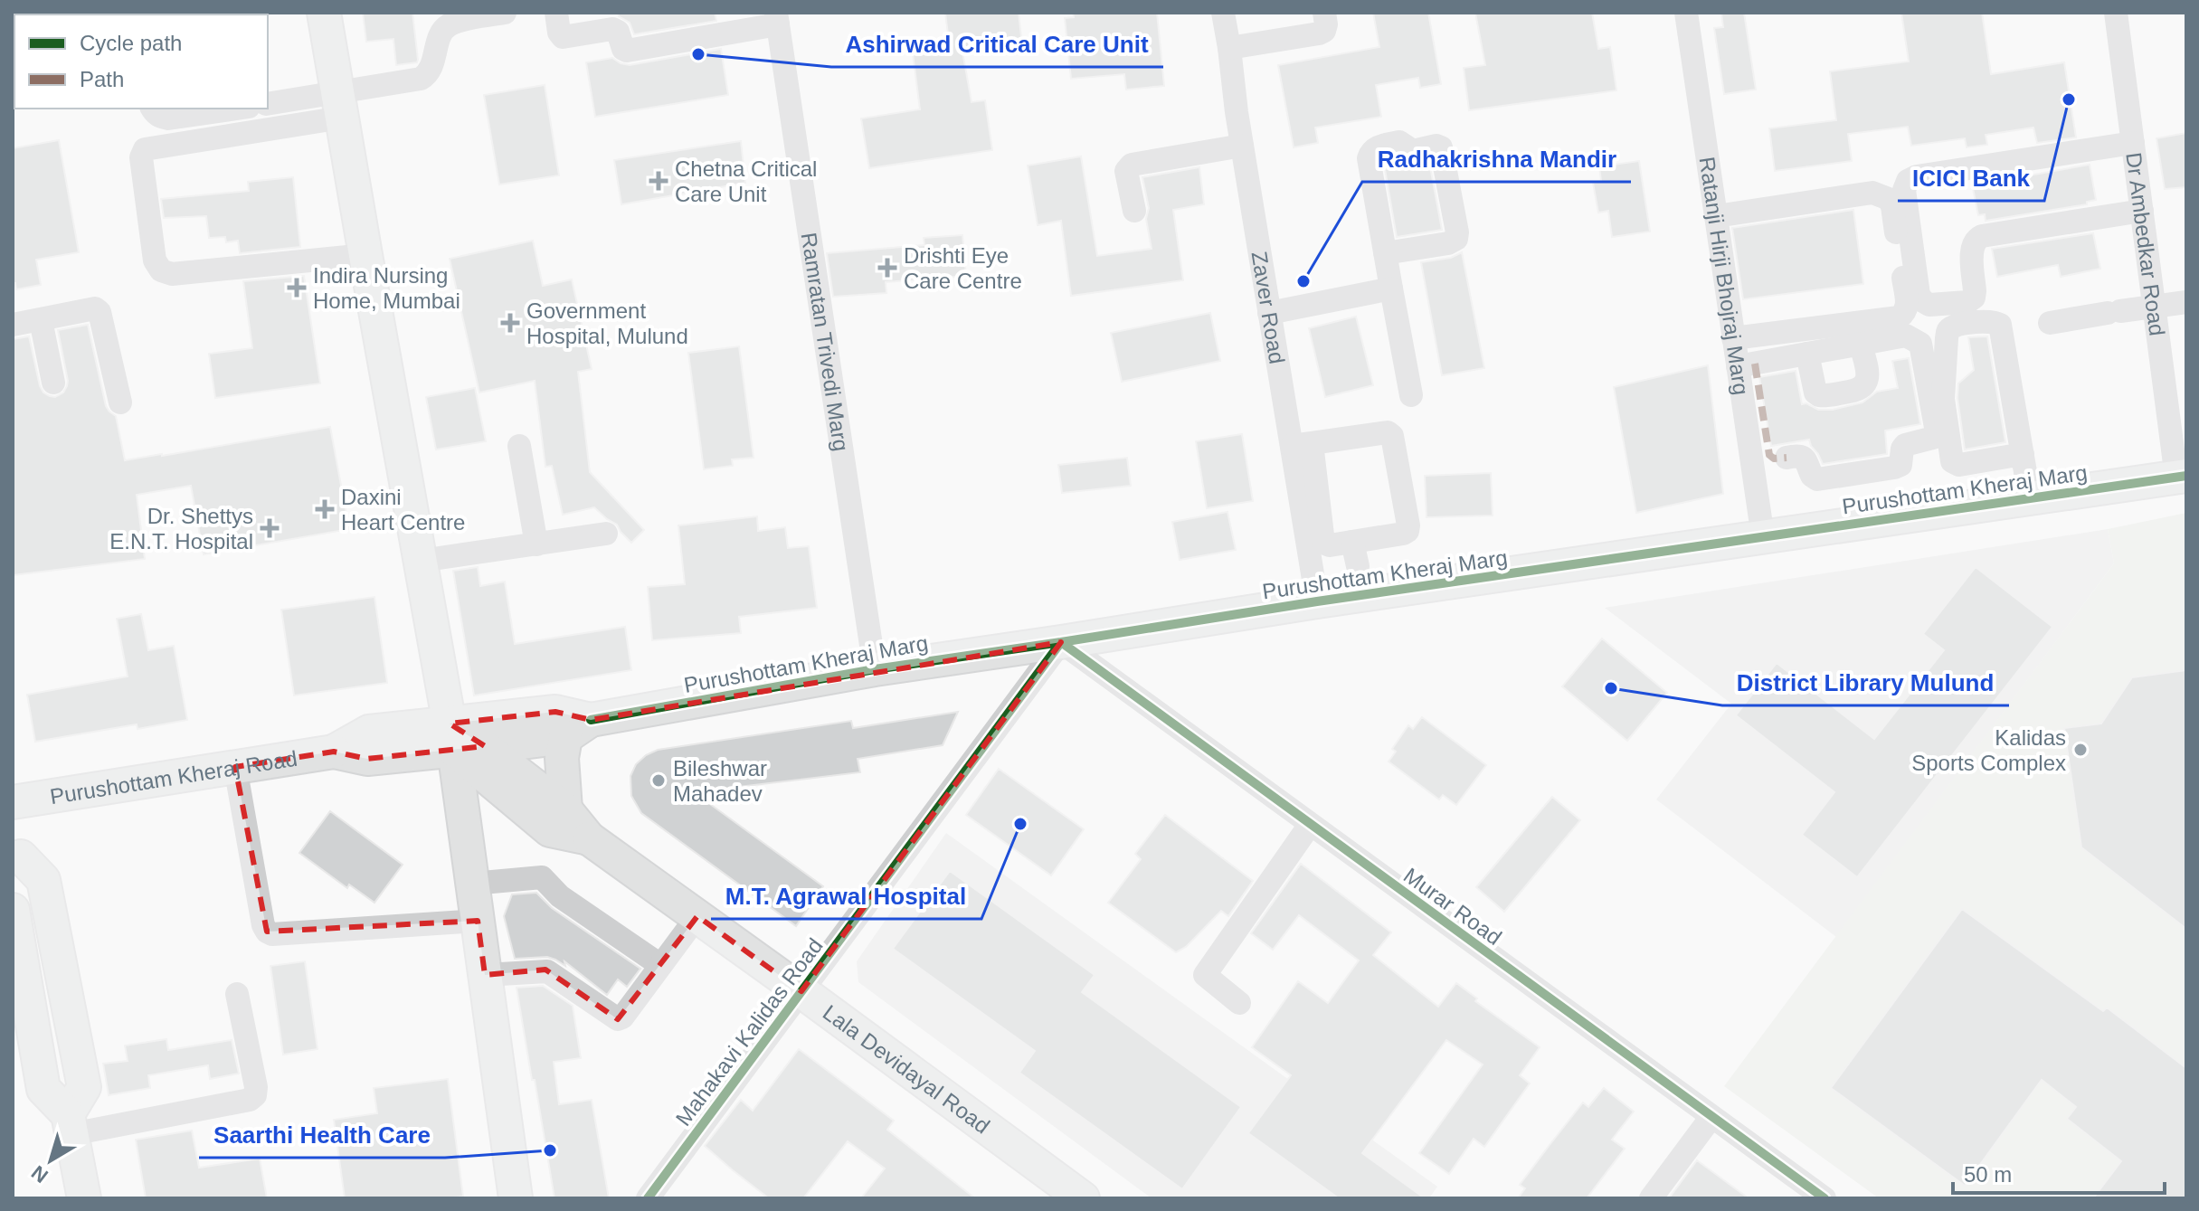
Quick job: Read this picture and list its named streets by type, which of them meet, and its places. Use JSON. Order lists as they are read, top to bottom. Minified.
{"streets":{"street":["Dr Ambedkar Road","Ratanji Hirji Bhojraj Marg","Zaver Road","Ramratan Trivedi Marg","Purushottam Kheraj Marg","Purushottam Kheraj Road","Murar Road","Mahakavi Kalidas Road","Lala Devidayal Road"]},"crossings":[["Dr Ambedkar Road","Purushottam Kheraj Marg"],["Ratanji Hirji Bhojraj Marg","Purushottam Kheraj Marg"],["Zaver Road","Purushottam Kheraj Marg"],["Ramratan Trivedi Marg","Purushottam Kheraj Marg"],["Purushottam Kheraj Marg","Purushottam Kheraj Road"],["Purushottam Kheraj Marg","Murar Road"],["Purushottam Kheraj Marg","Mahakavi Kalidas Road"],["Murar Road","Mahakavi Kalidas Road"],["Mahakavi Kalidas Road","Lala Devidayal Road"]],"places":{"other":["Ashirwad Critical Care Unit","ICICI Bank","Radhakrishna Mandir","District Library Mulund","Kalidas Sports Complex","Bileshwar Mahadev","M.T. Agrawal Hospital","Saarthi Health Care"],"health":["Chetna Critical Care Unit","Drishti Eye Care Centre","Indira Nursing Home, Mumbai","Government Hospital, Mulund","Daxini Heart Centre","Dr. Shettys E.N.T. Hospital"]},"legend":["Cycle path","Path"],"scale_bar":"50 m","north":"bottom left"}
